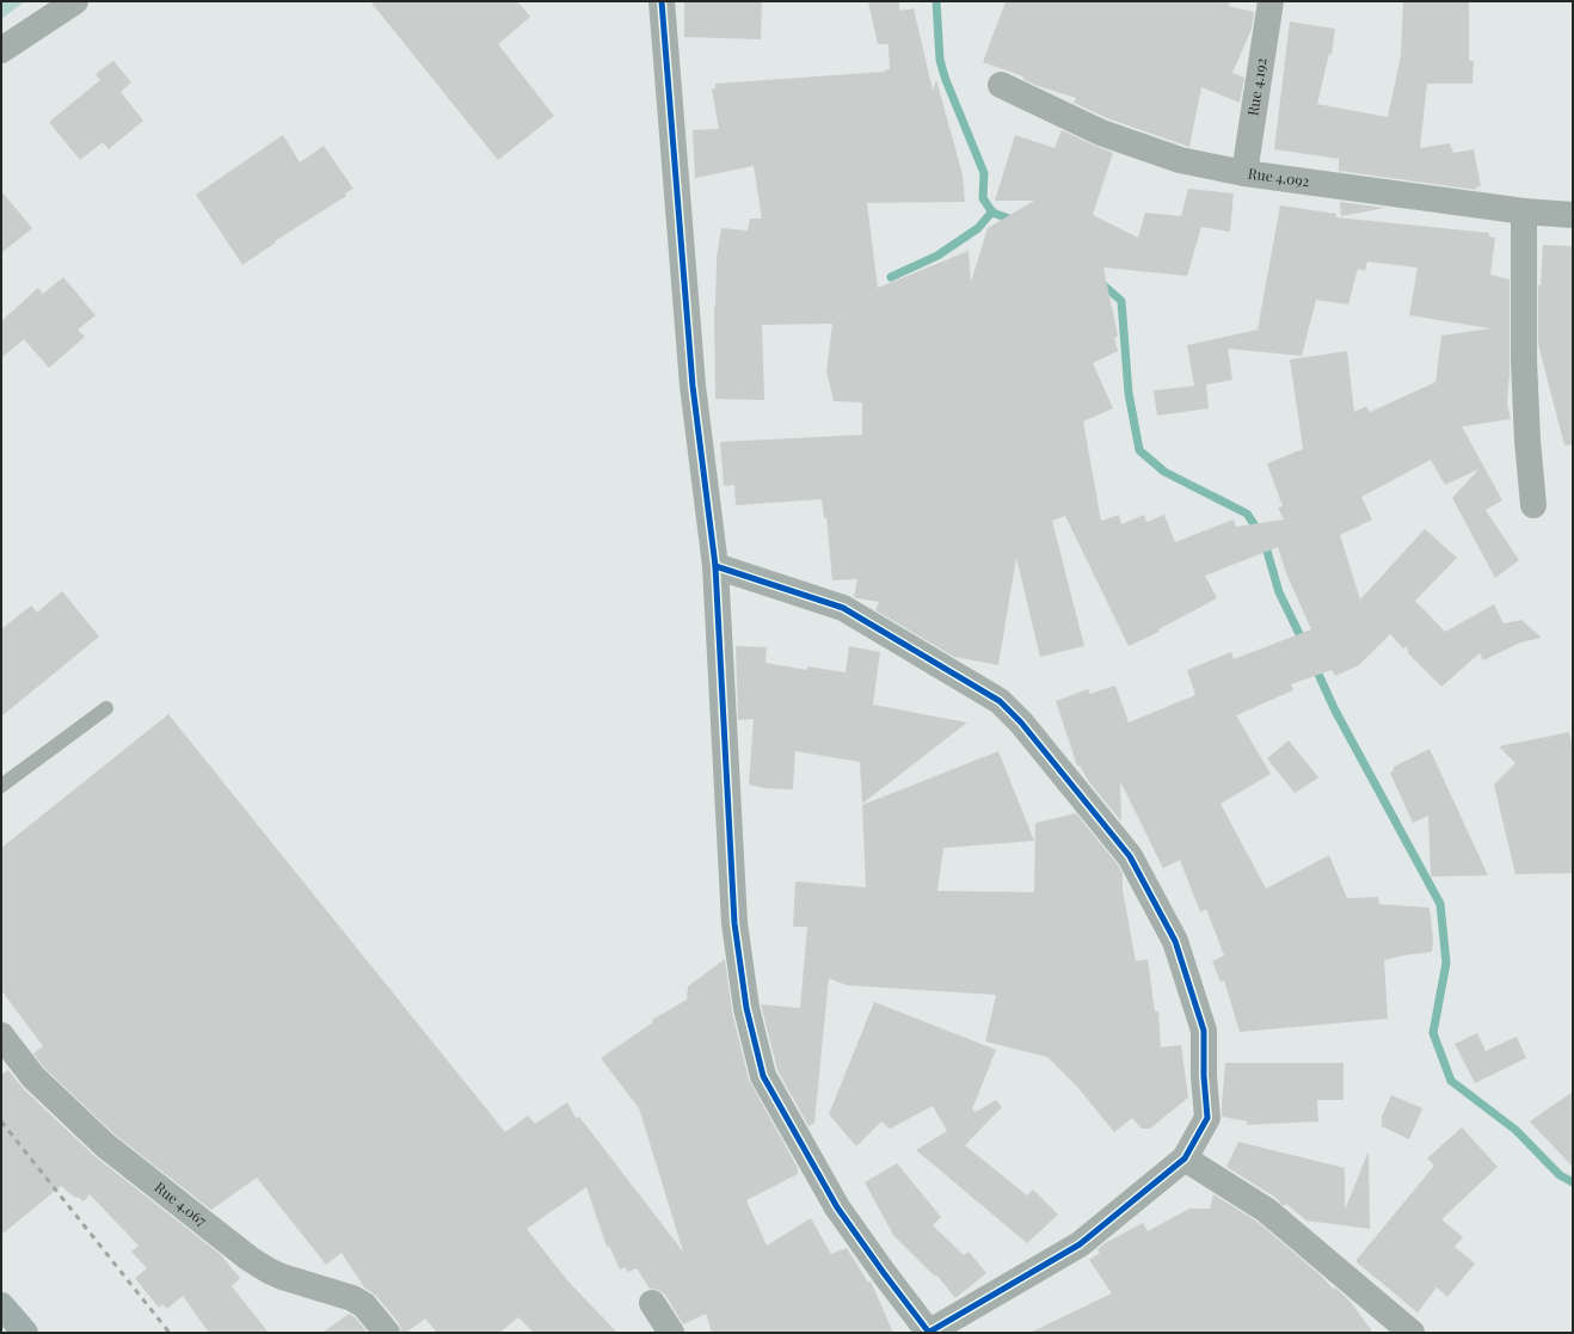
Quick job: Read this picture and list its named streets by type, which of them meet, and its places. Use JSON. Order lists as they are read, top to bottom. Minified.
{"streets":{"street":["Rue 4.192","Rue 4.092","Rue 4.067"]},"crossings":[["Rue 4.192","Rue 4.092"]]}
